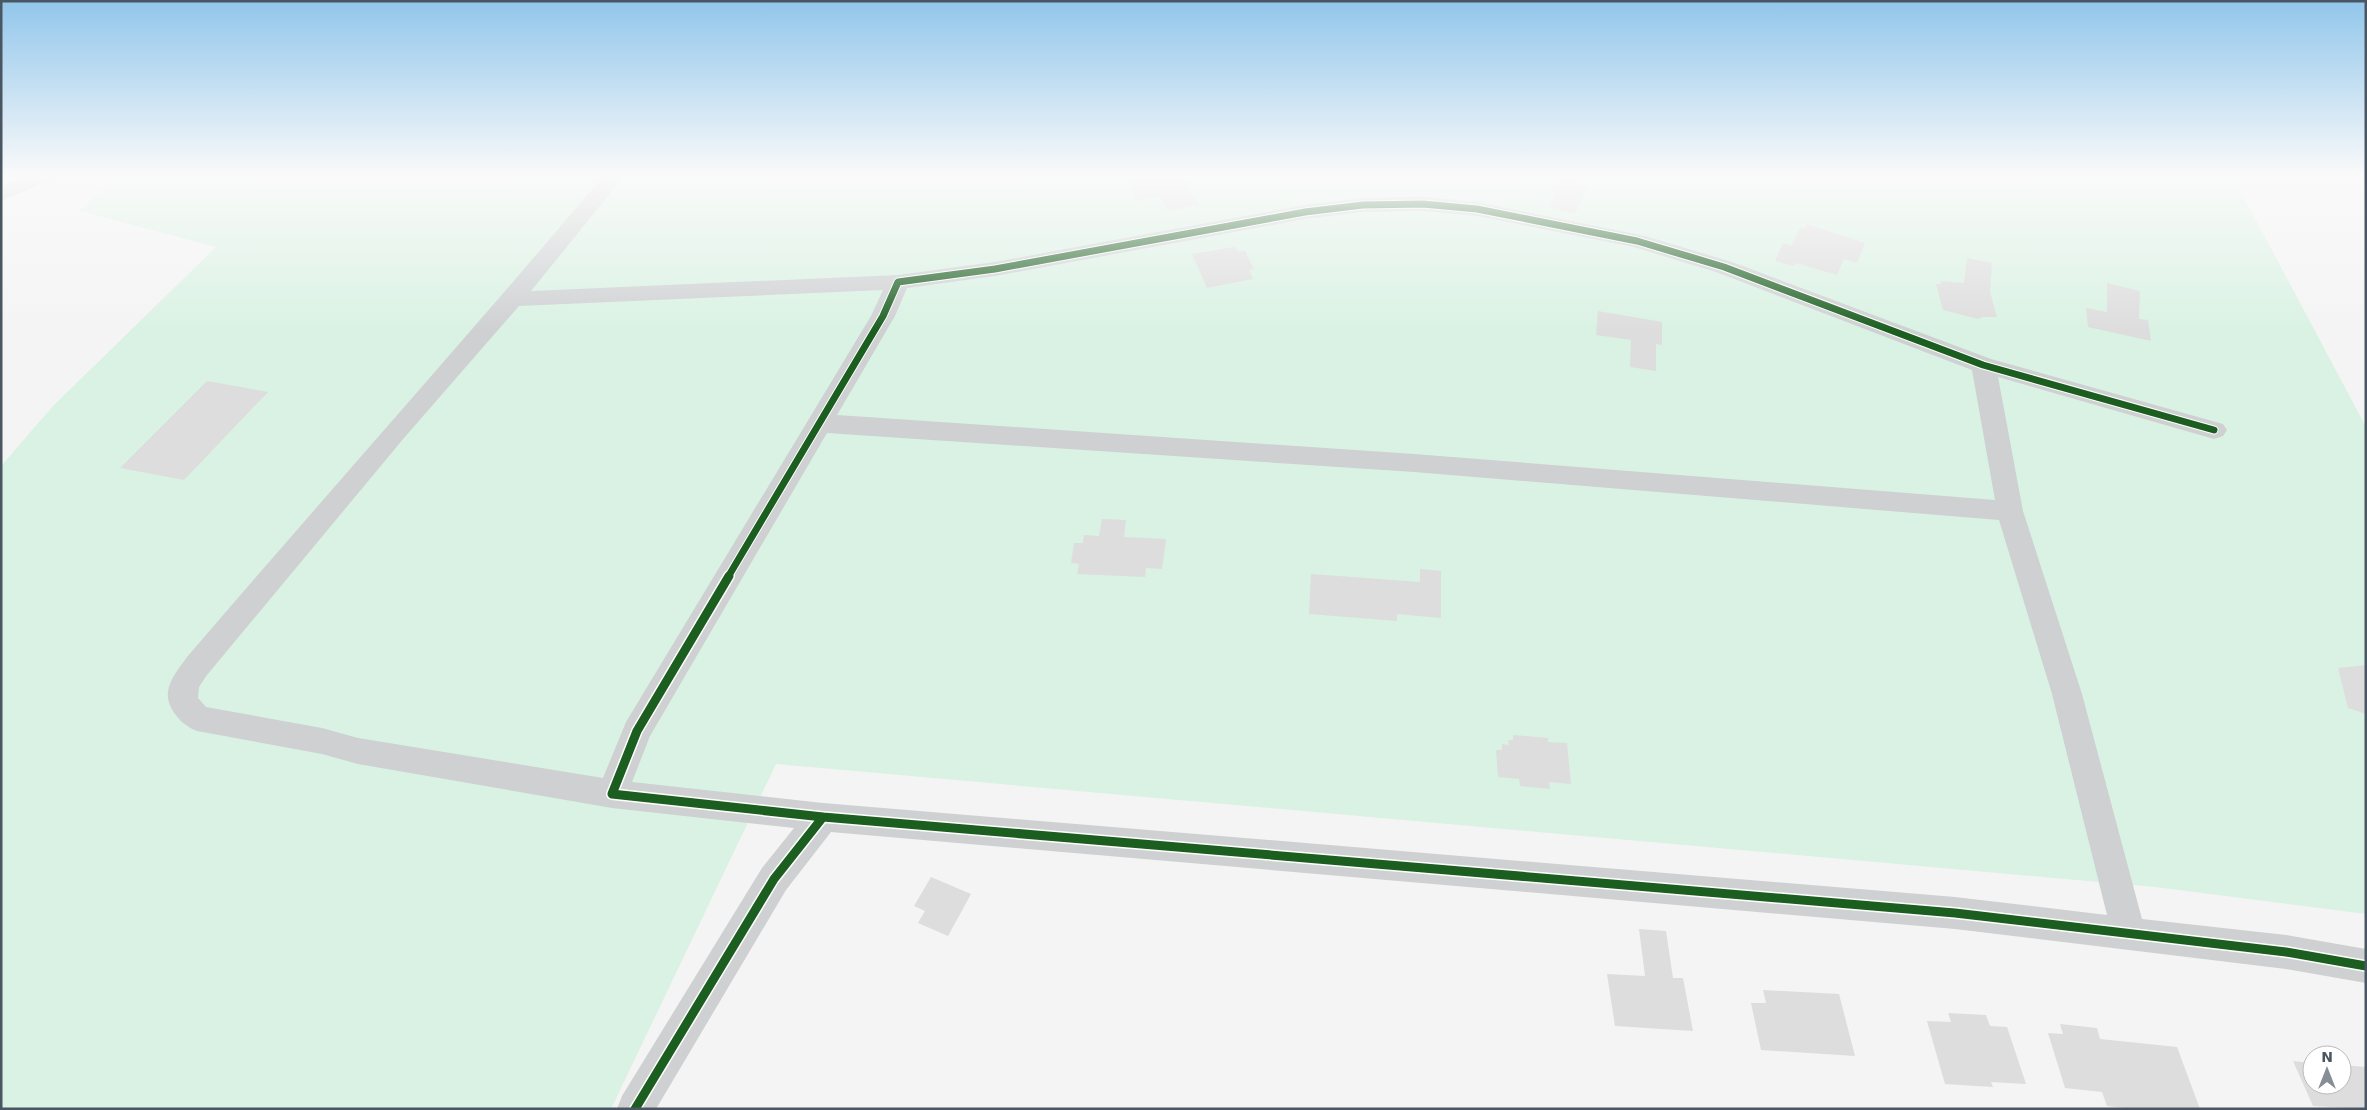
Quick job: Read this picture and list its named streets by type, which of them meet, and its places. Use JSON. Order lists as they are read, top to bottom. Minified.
{"north":"top"}
